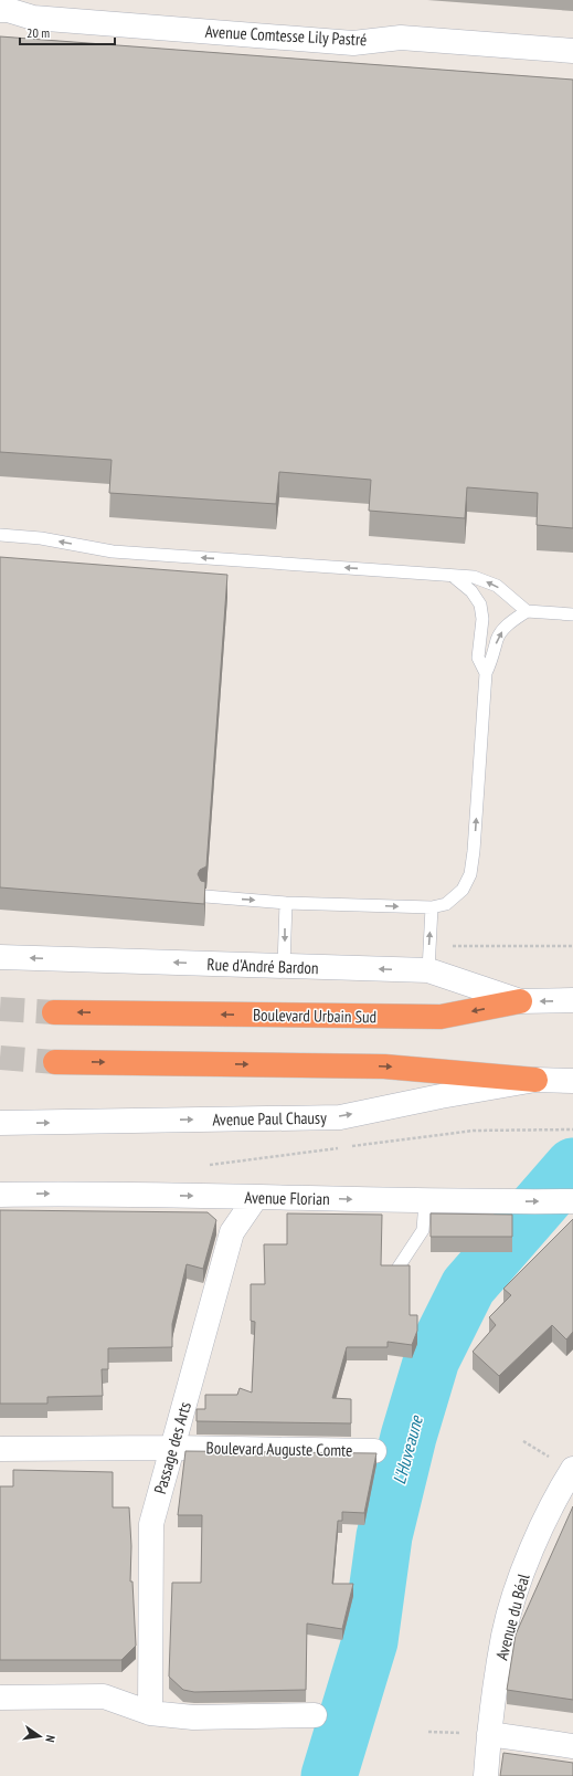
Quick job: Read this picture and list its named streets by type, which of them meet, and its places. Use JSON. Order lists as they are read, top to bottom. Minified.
{"streets":{"highway":["Boulevard Urbain Sud"],"street":["Avenue Comtesse Lily Pastré","Rue d'André Bardon","Avenue Paul Chausy","Avenue Florian","Passage des Arts","Boulevard Auguste Comte","Avenue du Béal"]},"crossings":[["Rue d'André Bardon","Boulevard Urbain Sud"],["Avenue Florian","Passage des Arts"],["Passage des Arts","Boulevard Auguste Comte"]],"one_way":["Rue d'André Bardon","Boulevard Urbain Sud","Avenue Paul Chausy","Avenue Florian"],"water":["L'Huveaune"],"scale_bar":"20 m","north":"right"}
